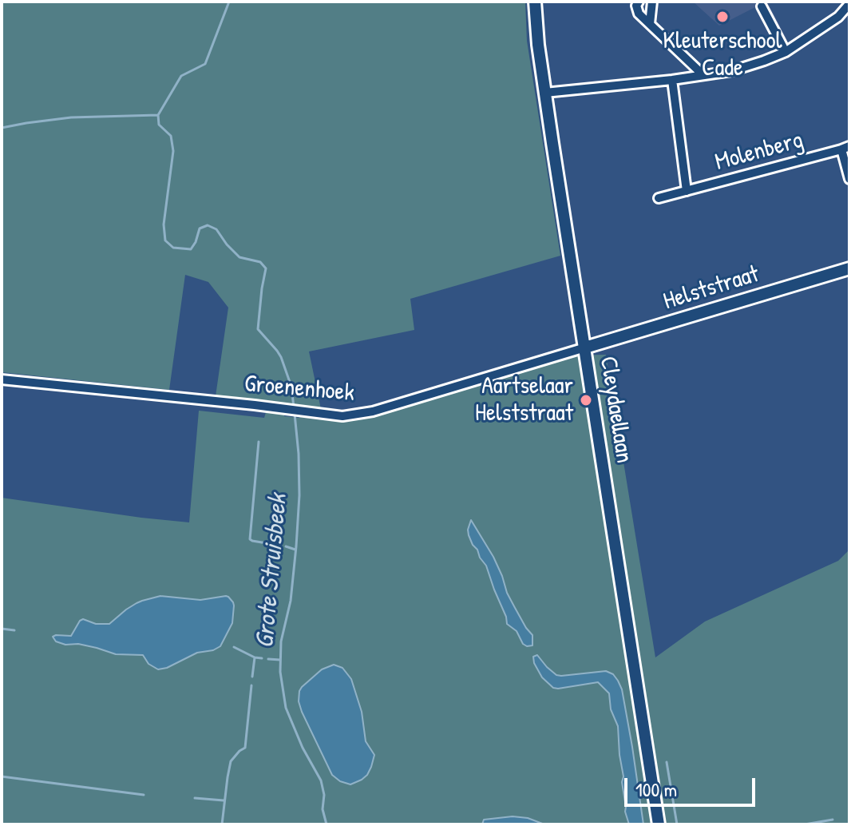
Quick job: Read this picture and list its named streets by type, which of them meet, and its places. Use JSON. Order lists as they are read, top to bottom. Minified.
{"streets":{"street":["Molenberg","Helststraat","Groenenhoek","Cleydaellaan"]},"crossings":[["Helststraat","Groenenhoek"],["Helststraat","Cleydaellaan"],["Groenenhoek","Cleydaellaan"]],"water":["Grote Struisbeek"],"places":["Kleuterschool Cade","Aartselaar Helststraat"],"scale_bar":"100 m"}
